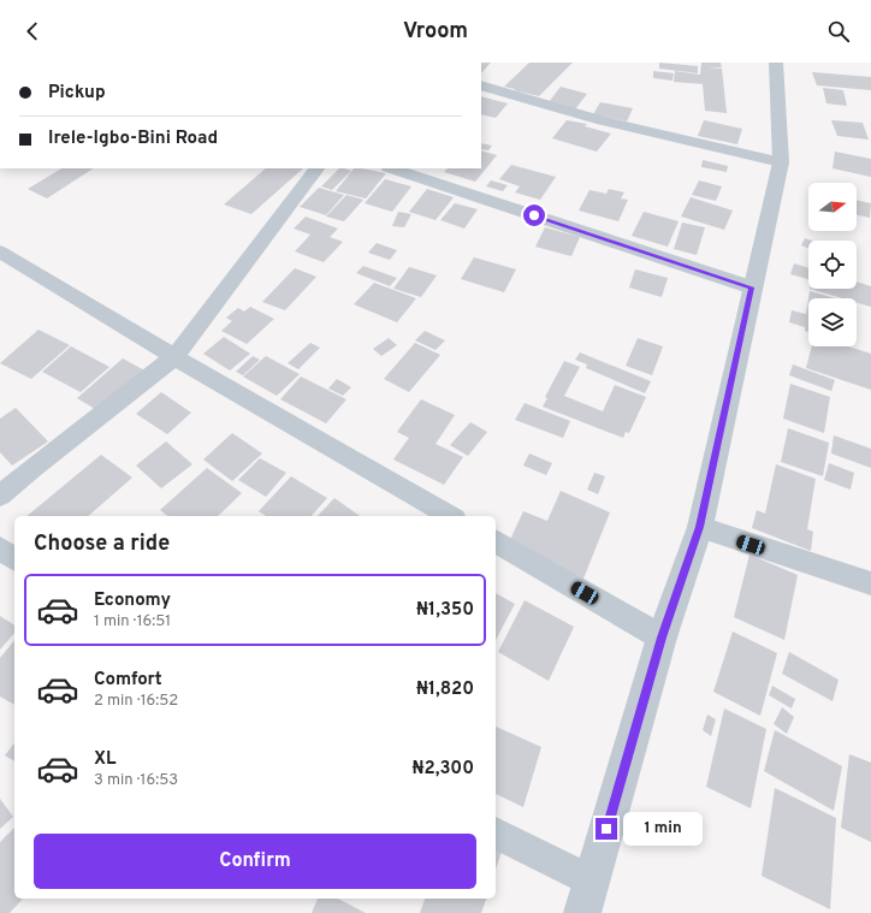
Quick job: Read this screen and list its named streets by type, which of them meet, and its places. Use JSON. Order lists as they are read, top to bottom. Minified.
{"north":"right","page":{"header":"Vroom","banner":["Pickup","Irele-Igbo-Bini Road"],"heading":"Choose a ride","list":[{"name":"Economy","note":"1 min · 16:51","value":"₦1,350"},{"name":"Comfort","note":"2 min · 16:52","value":"₦1,820"},{"name":"XL","note":"3 min · 16:53","value":"₦2,300"}],"bubble":"1 min","buttons":"Confirm"}}
